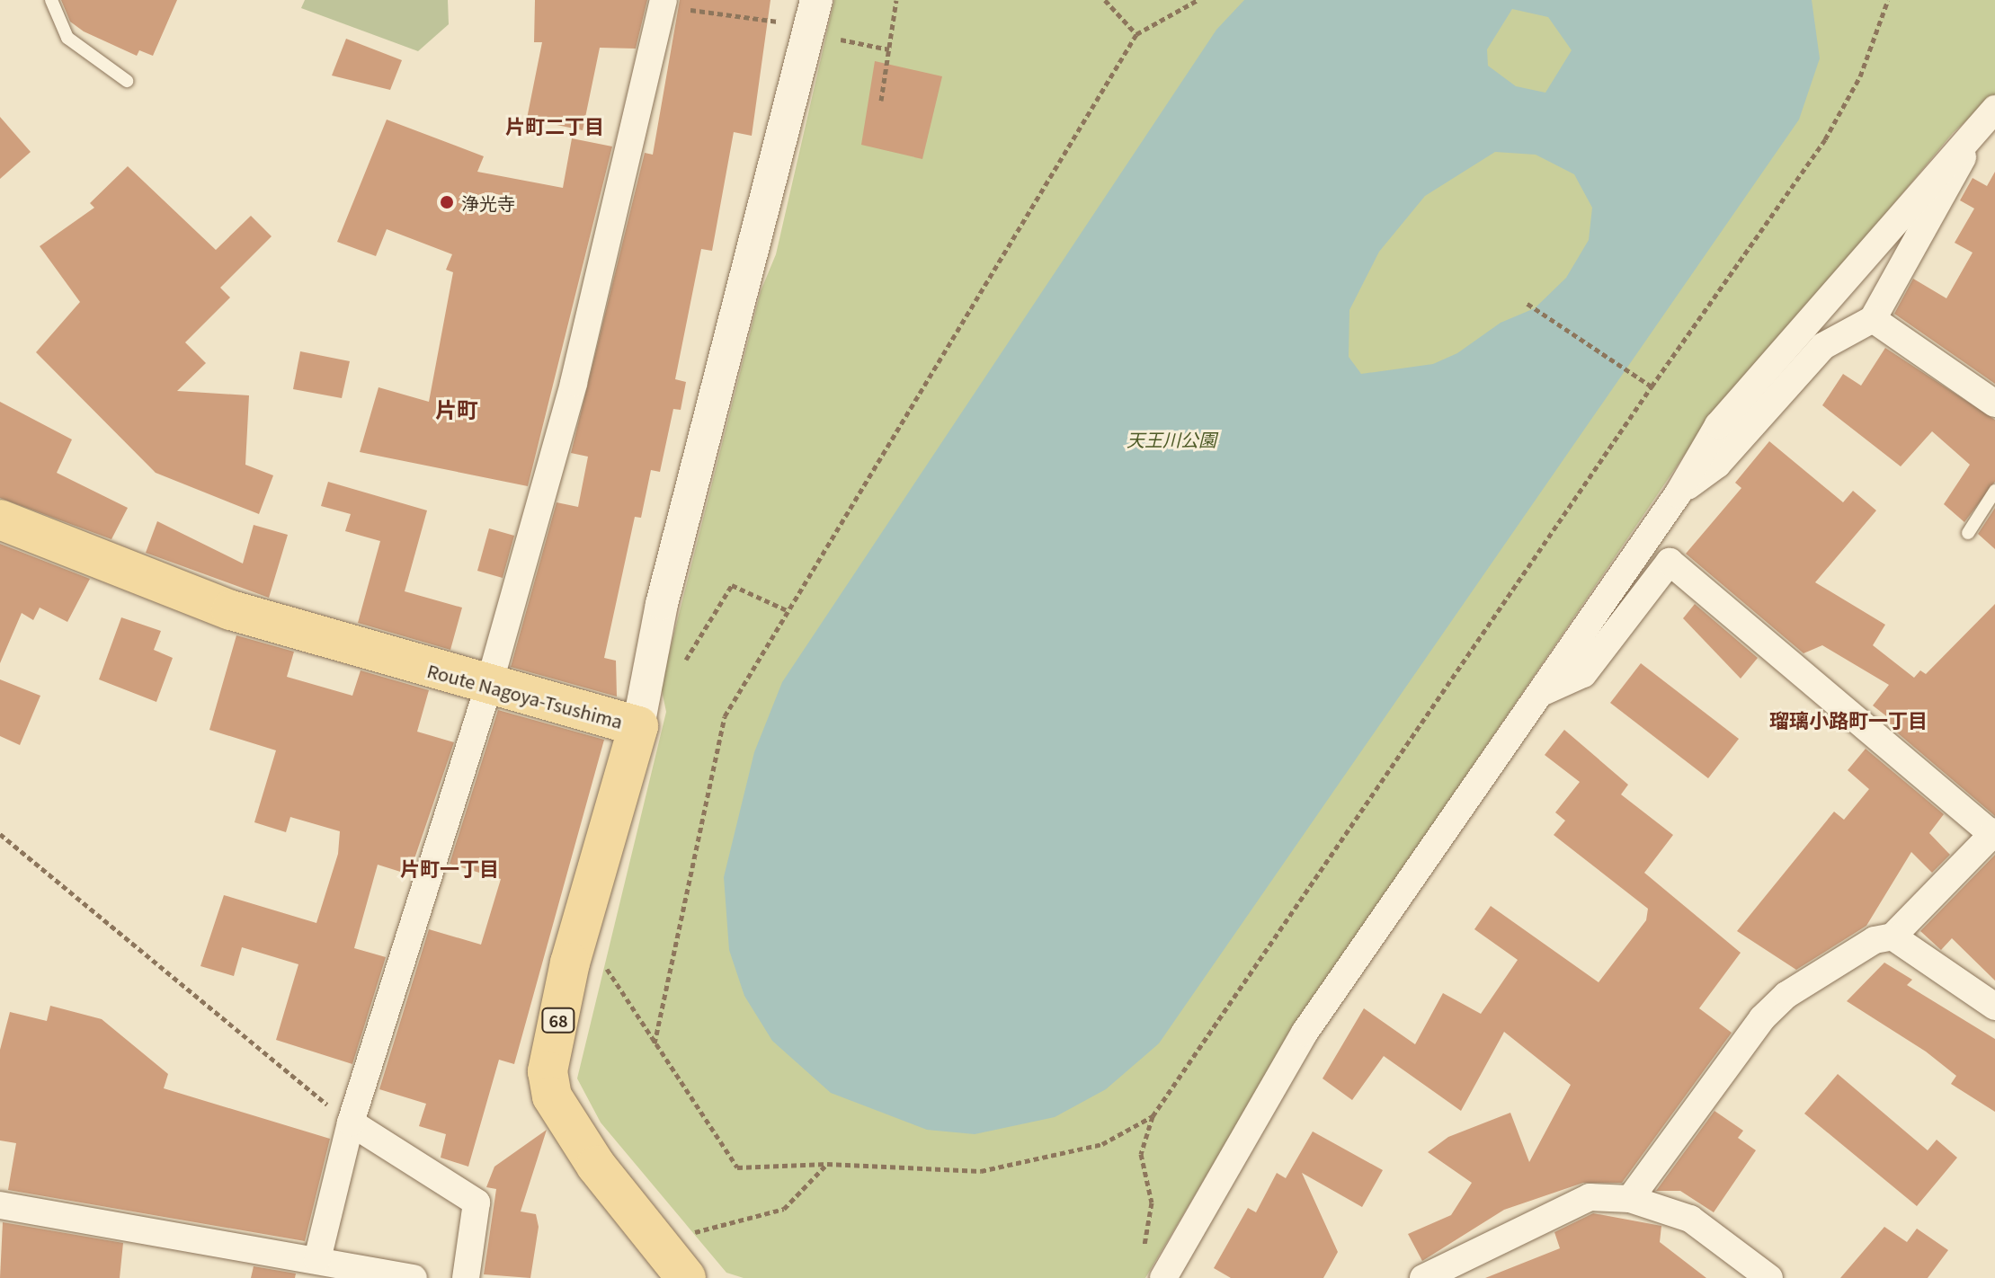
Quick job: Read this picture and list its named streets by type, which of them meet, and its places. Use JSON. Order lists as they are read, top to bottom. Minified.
{"streets":{"main road":["Route Nagoya-Tsushima","68"]},"districts":["片町二丁目","片町","瑠璃小路町一丁目","片町一丁目"],"parks":["天王川公園"],"places":["浄光寺"]}
